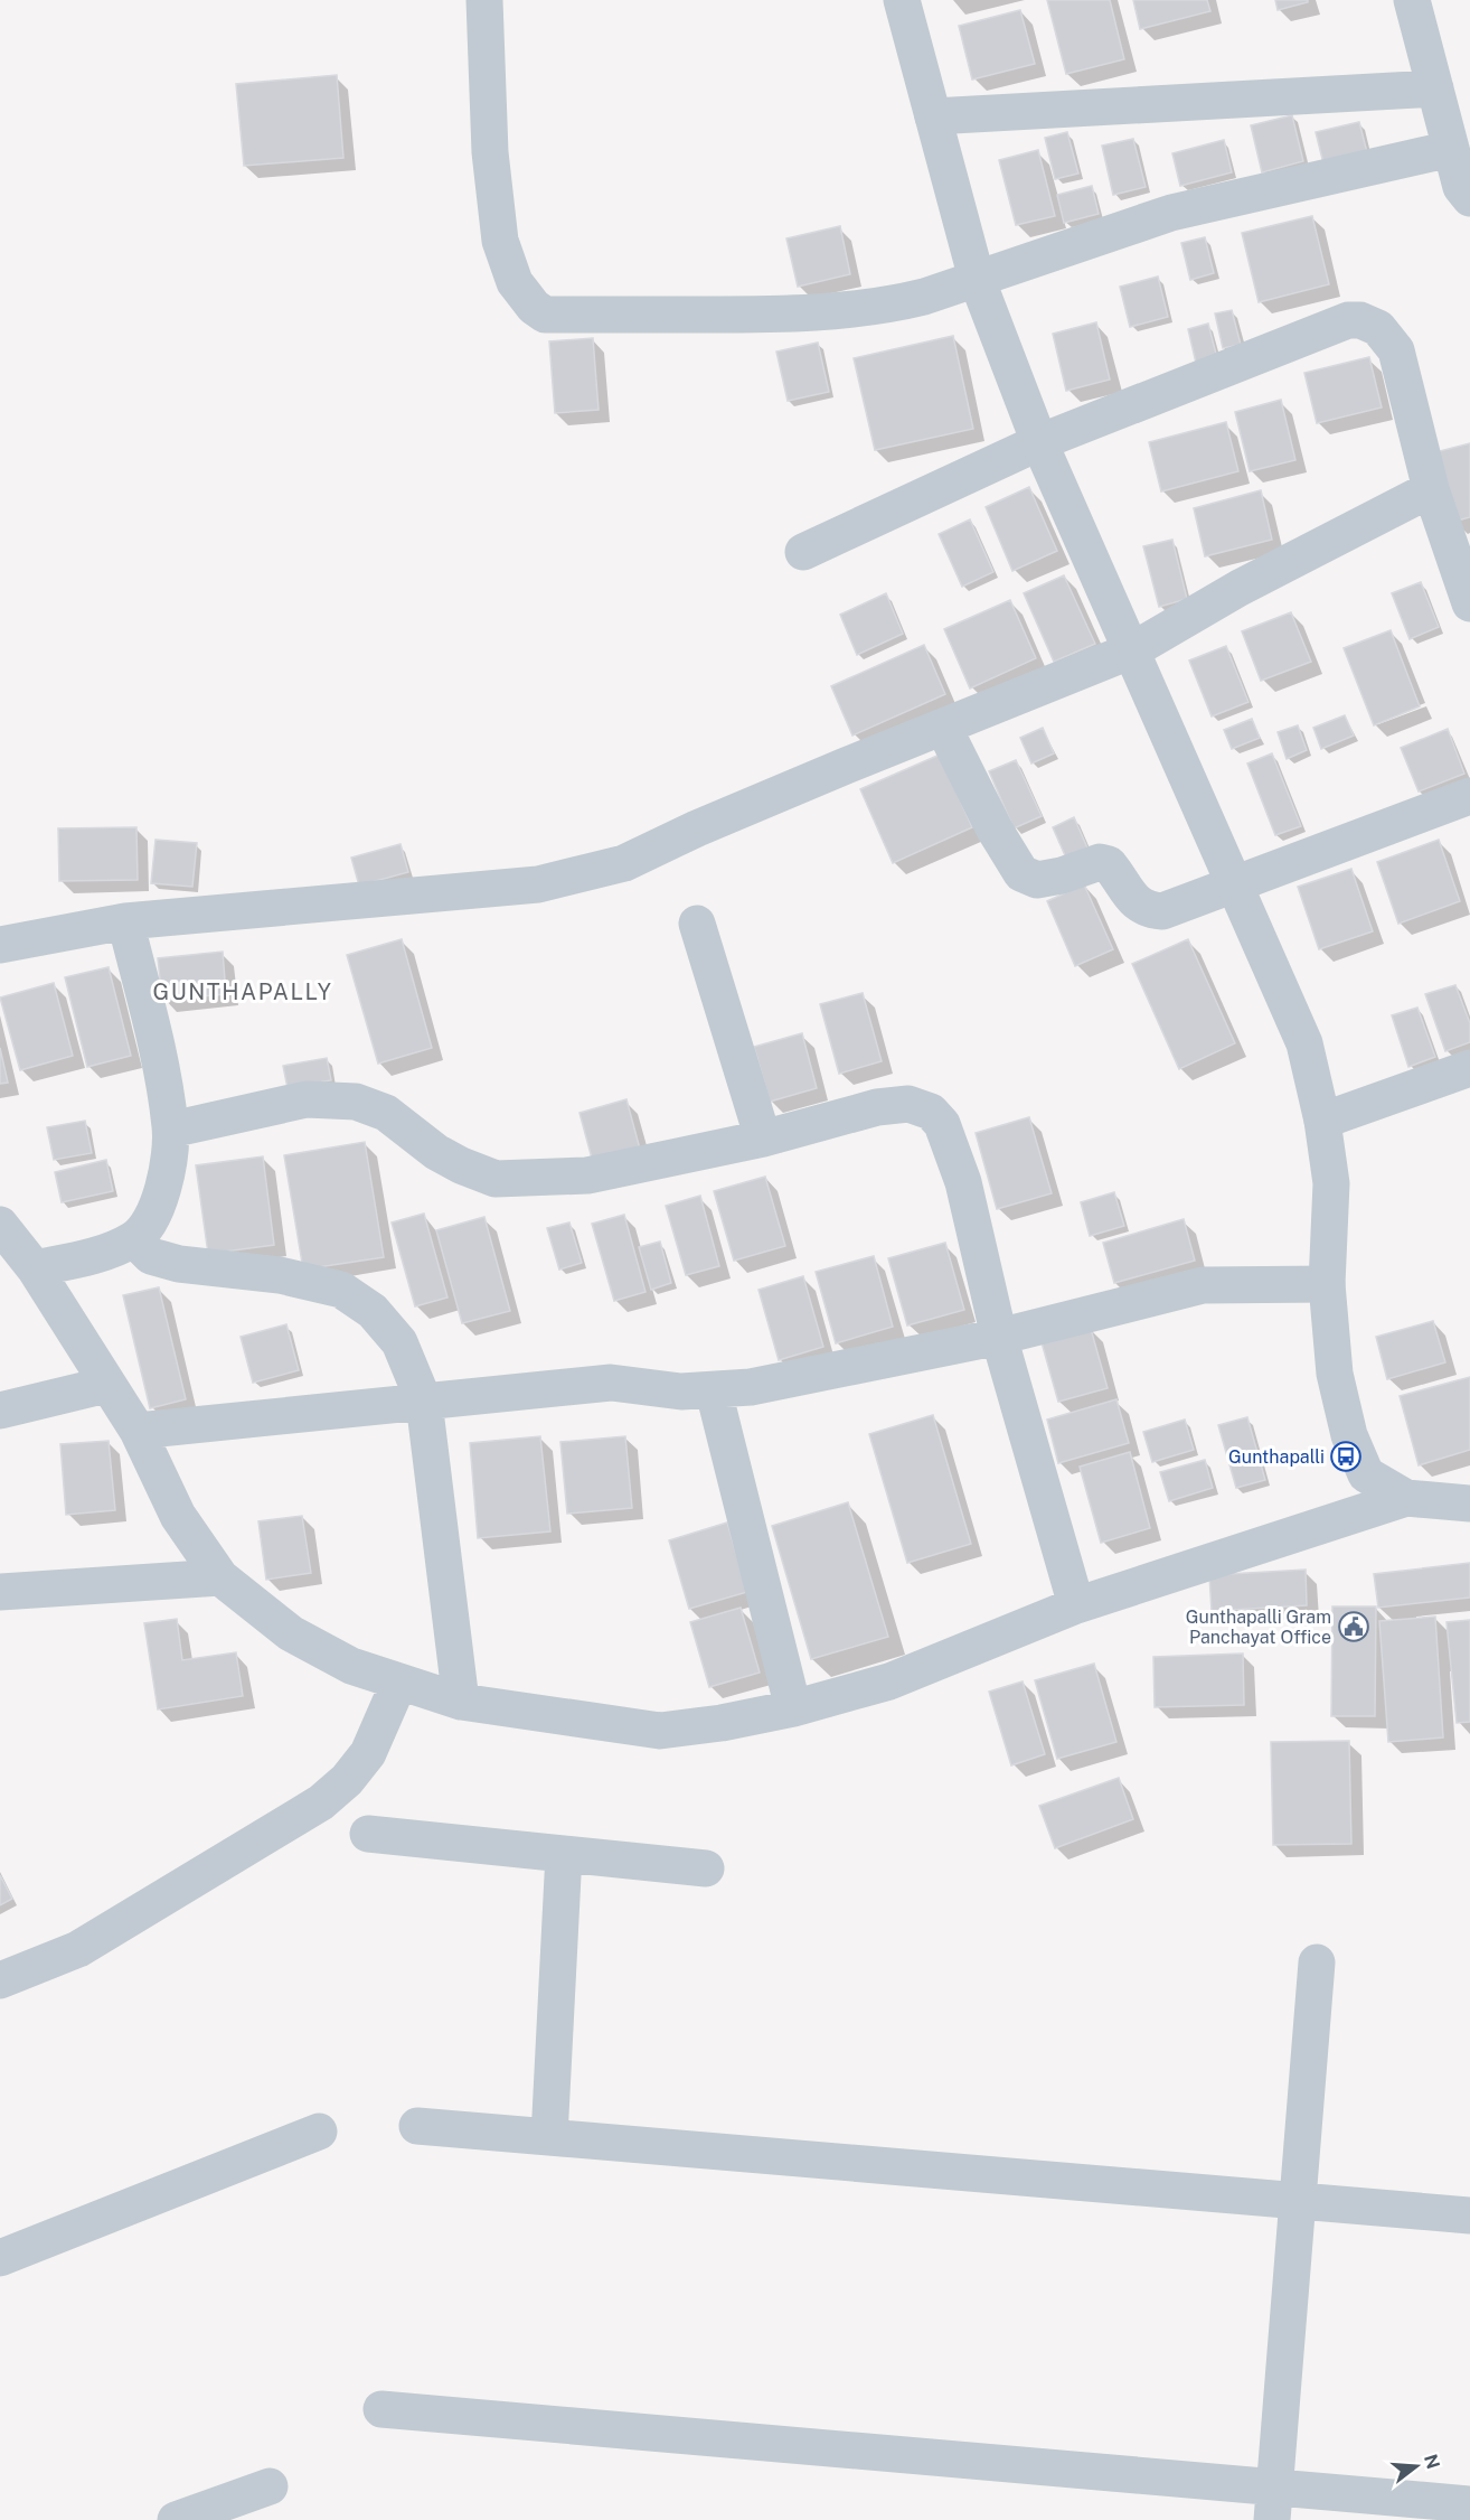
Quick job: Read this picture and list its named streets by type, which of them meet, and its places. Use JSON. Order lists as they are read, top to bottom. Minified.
{"districts":["GUNTHAPALLY"],"places":{"bus stop":["Gunthapalli"],"public building":["Gunthapalli Gram Panchayat Office"]},"north":"right"}
